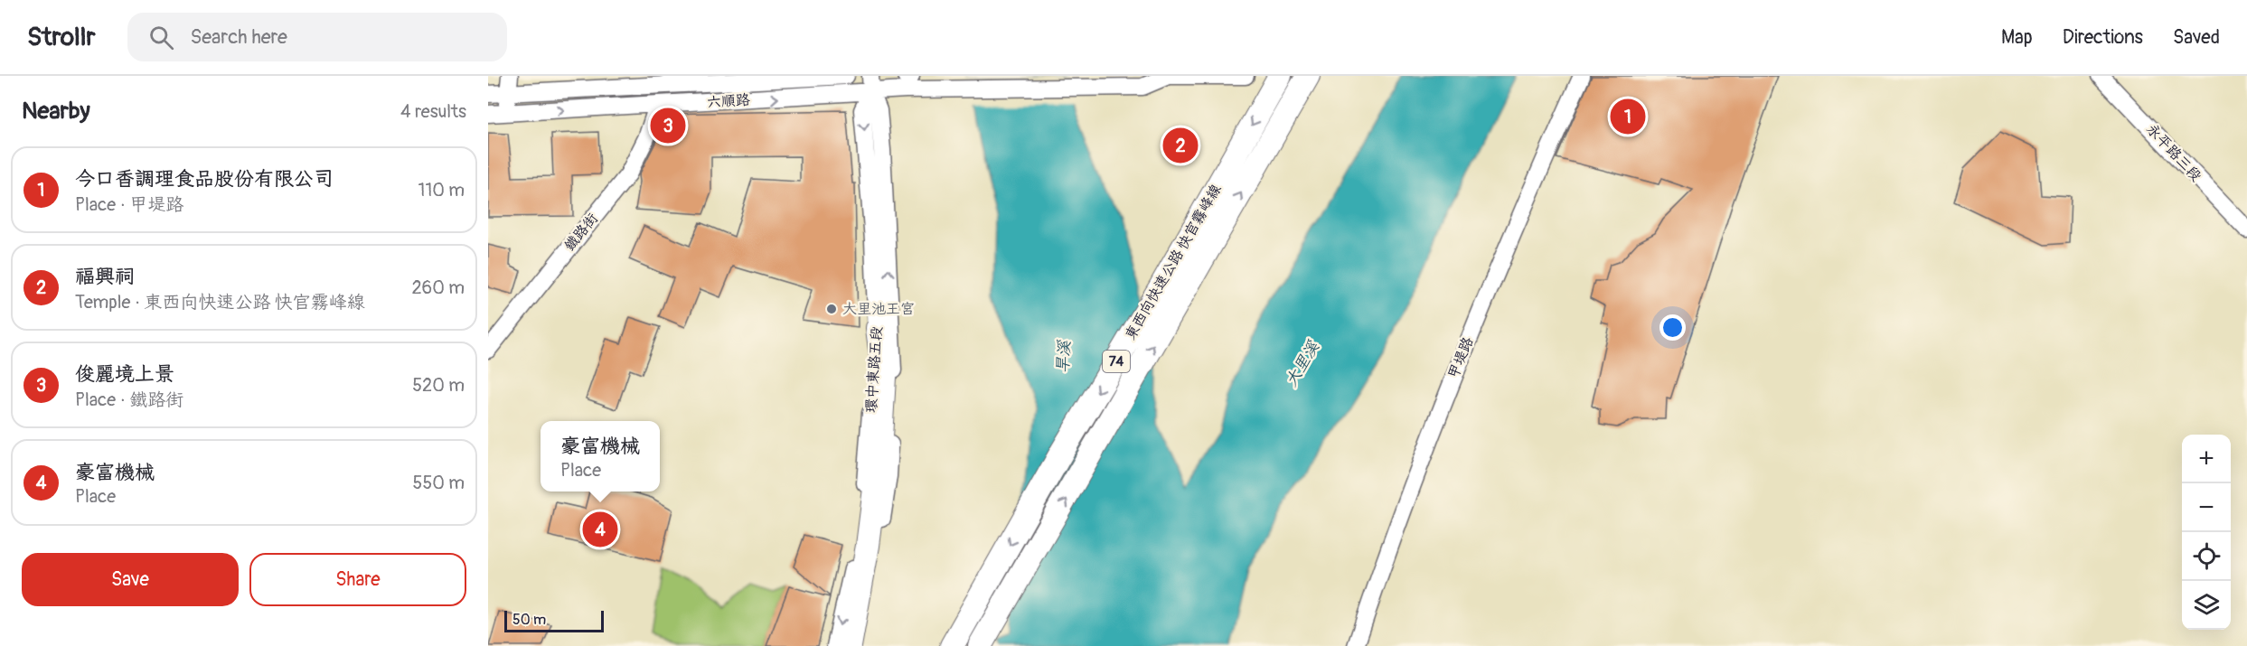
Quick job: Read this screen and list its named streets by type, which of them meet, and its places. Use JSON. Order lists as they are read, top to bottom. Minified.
{"streets":{"highway":["東西向快速公路 快官霧峰線","74"],"street":["六順路","永平路三段","鐵路街","甲堤路","環中東路五段"]},"crossings":[["六順路","鐵路街"],["六順路","環中東路五段"]],"water":["旱溪","大里溪"],"places":["大里池王宮"],"scale_bar":"50 m","page":{"header":"Strollr","search":"Search here","nav":["Map","Directions","Saved"],"heading":["Nearby","4 results"],"pins":["1","3","2","4"],"list":[{"mark":"1","name":"今口香調理食品股份有限公司","note":"Place · 甲堤路","value":"110 m"},{"mark":"2","name":"福興祠","note":"Temple · 東西向快速公路 快官霧峰線","value":"260 m"},{"mark":"3","name":"俊麗境上景","note":"Place · 鐵路街","value":"520 m"},{"mark":"4","name":"豪富機械","note":"Place","value":"550 m"}],"popup":["豪富機械","Place"],"map_buttons":["+","−"],"buttons":["Save","Share"],"scale":"50 m"}}
